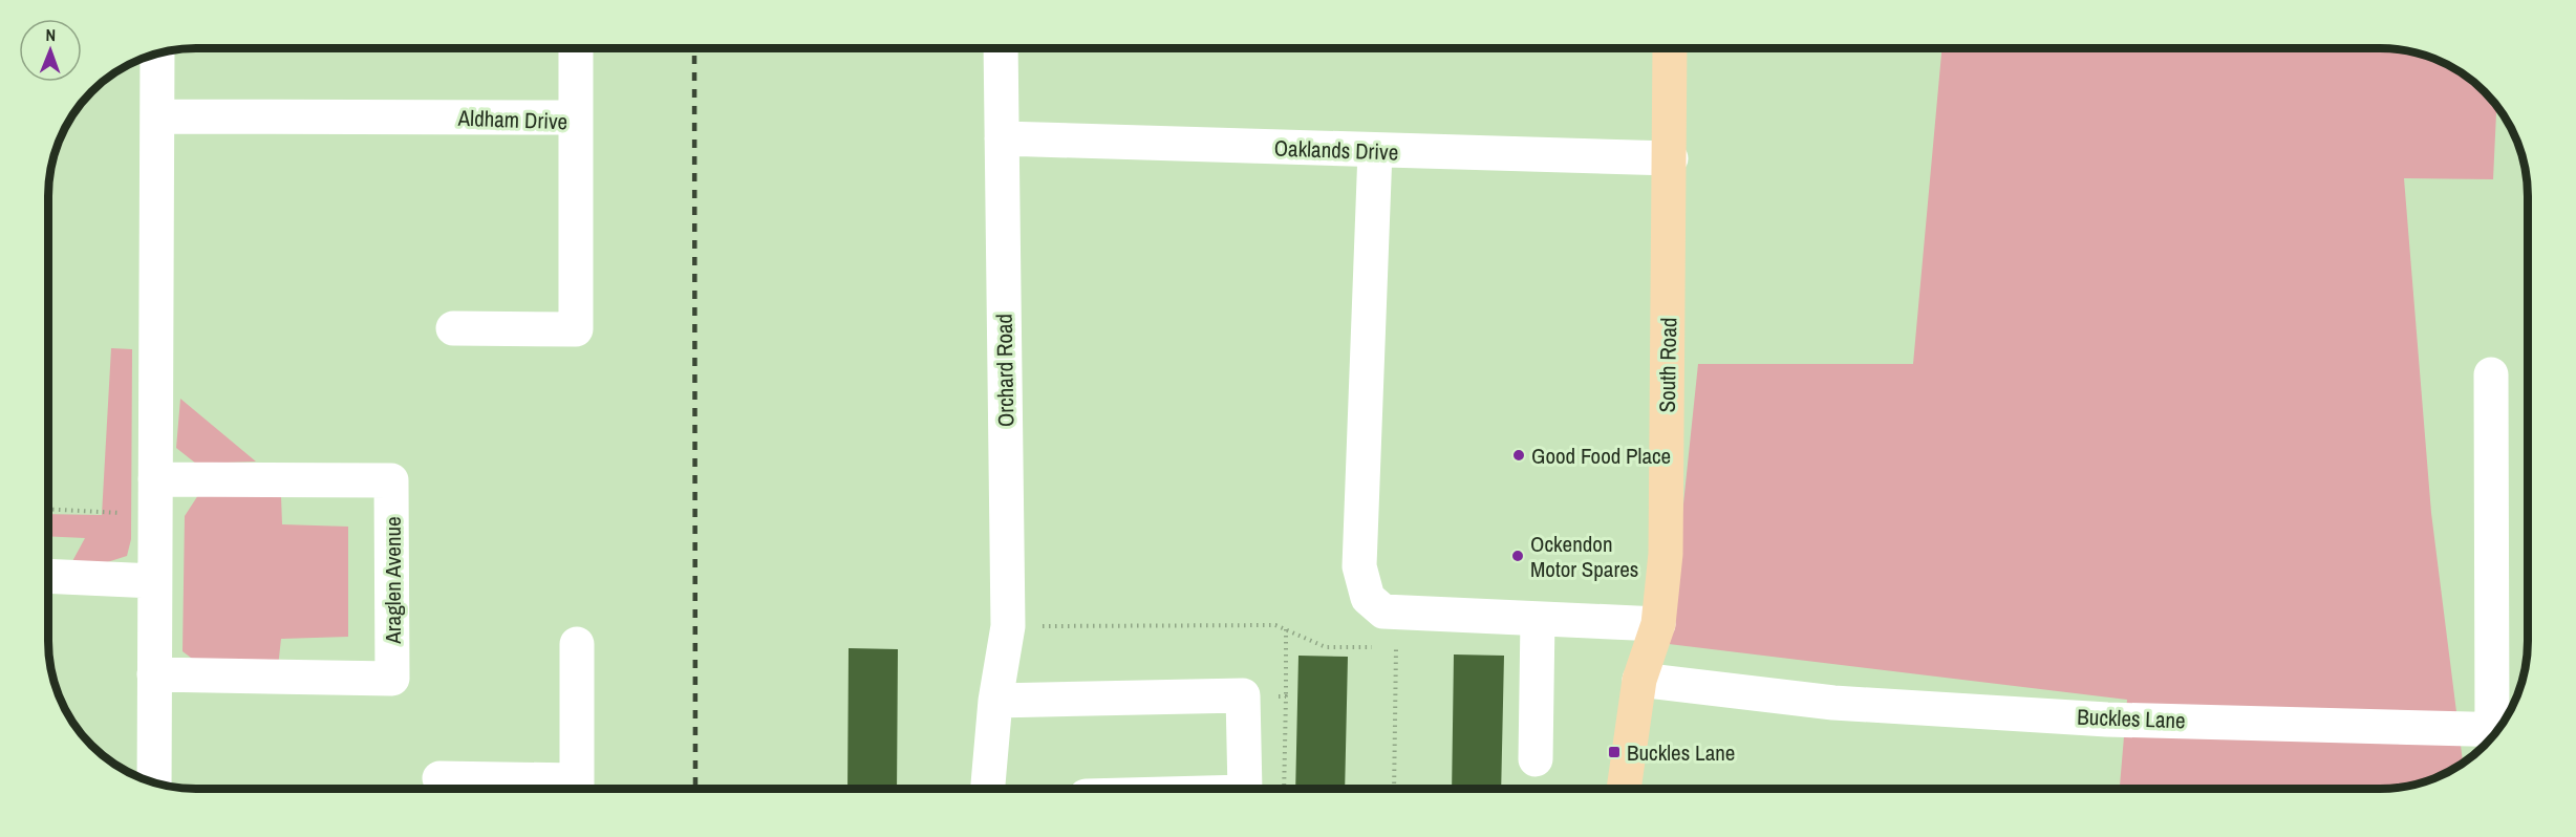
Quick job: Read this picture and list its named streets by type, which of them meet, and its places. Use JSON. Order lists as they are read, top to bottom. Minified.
{"streets":{"main road":["South Road"],"street":["Aldham Drive","Oaklands Drive","Orchard Road","Araglen Avenue","Buckles Lane"]},"crossings":[["Oaklands Drive","South Road"],["Oaklands Drive","Orchard Road"],["South Road","Buckles Lane"]],"places":{"other":["Good Food Place","Ockendon Motor Spares"],"transit":["Buckles Lane"]},"north":"top"}
